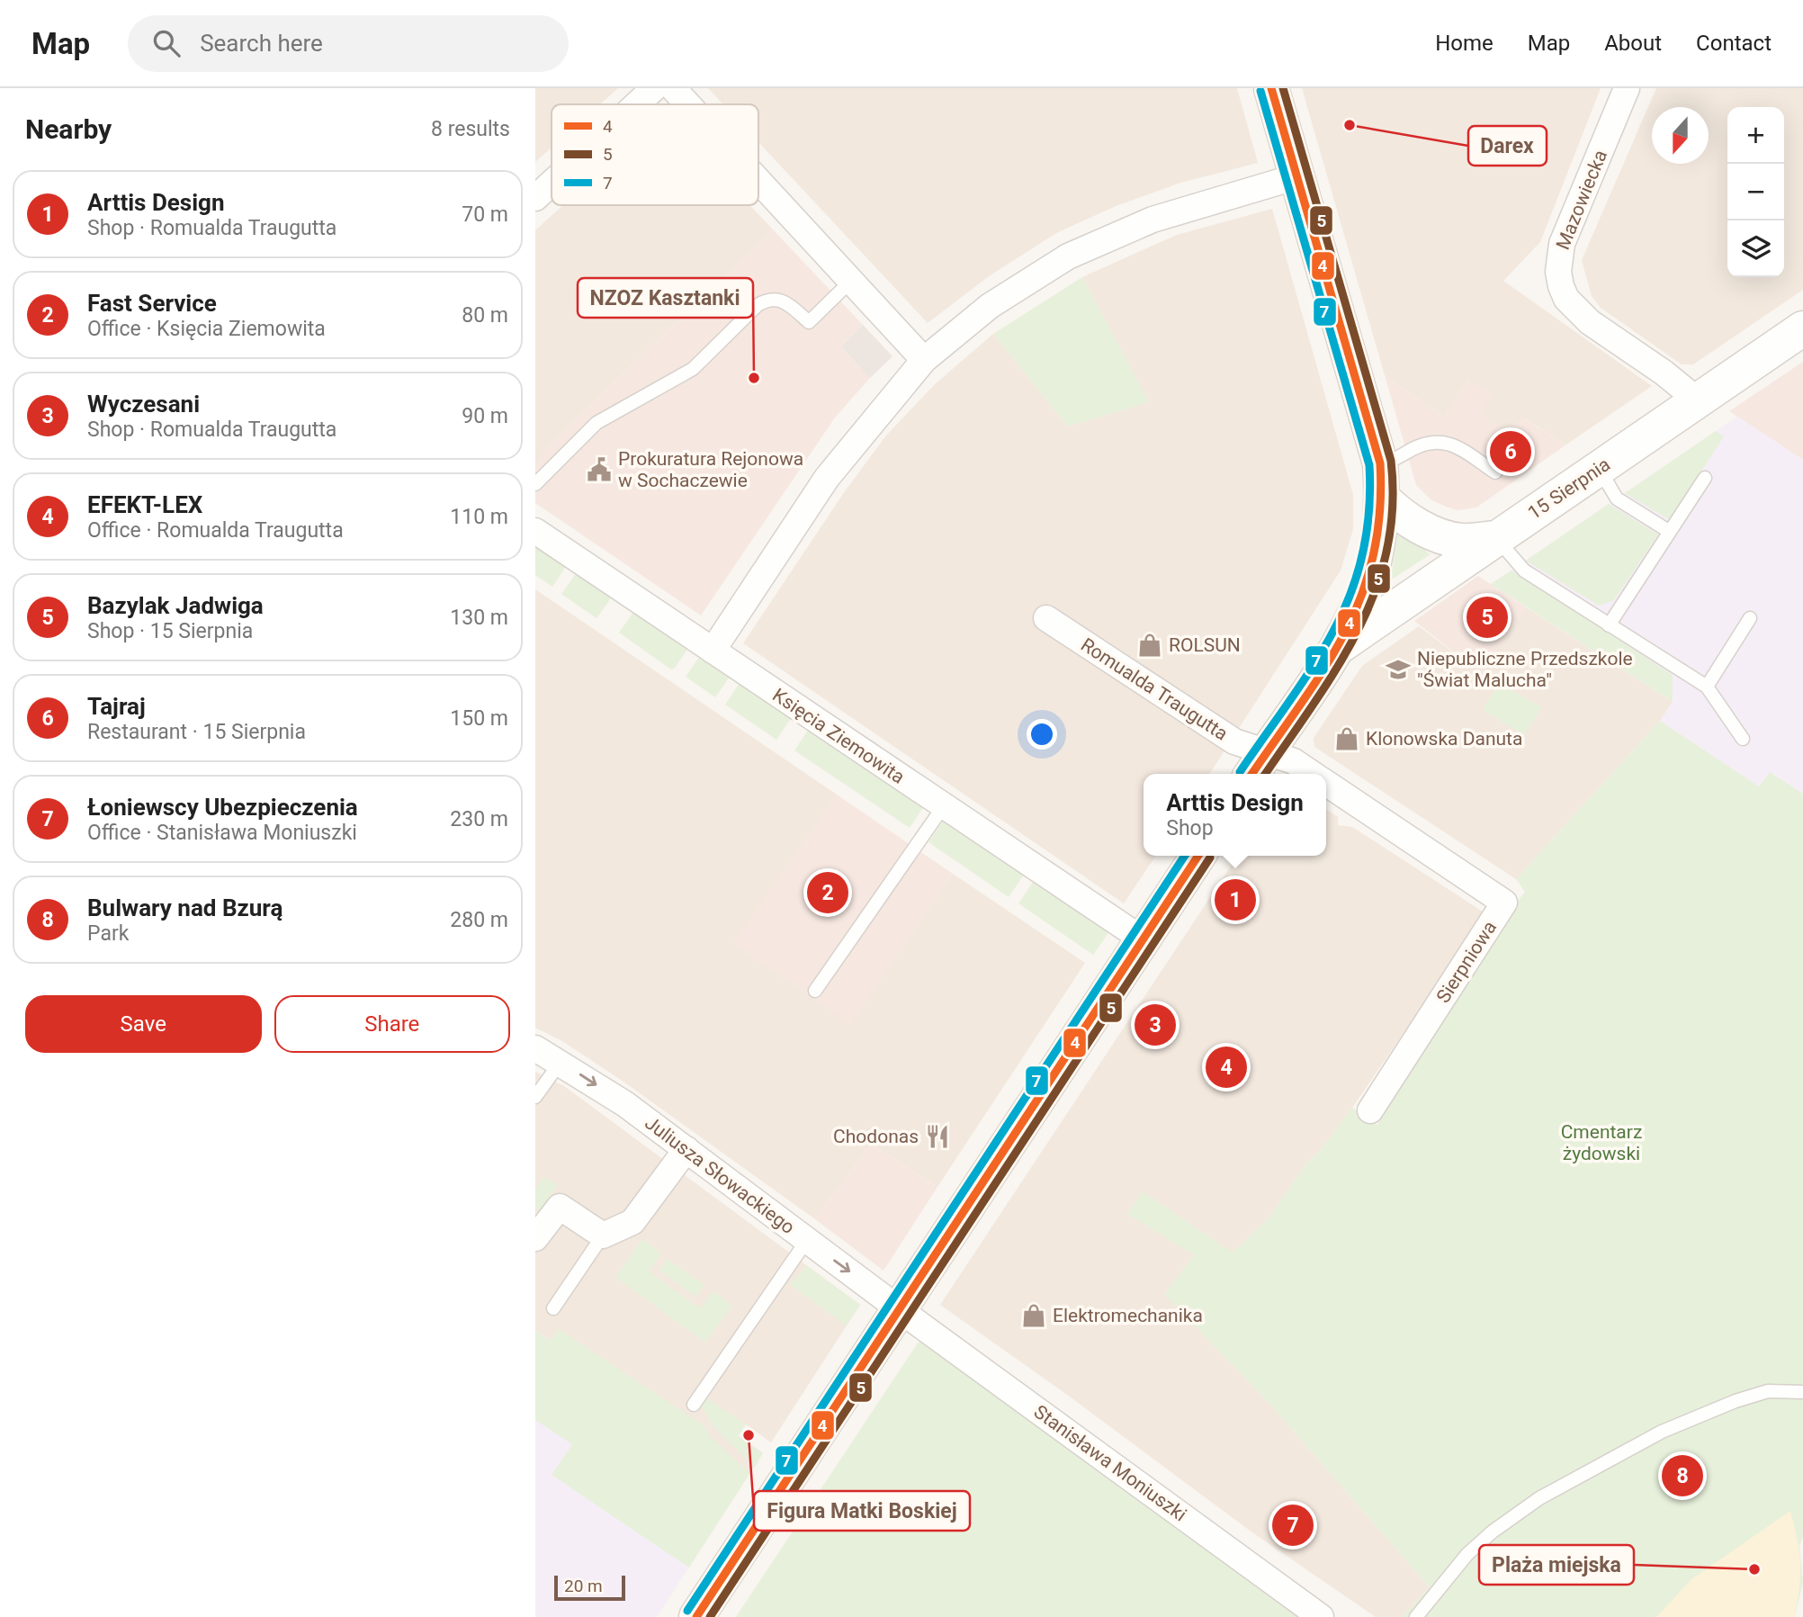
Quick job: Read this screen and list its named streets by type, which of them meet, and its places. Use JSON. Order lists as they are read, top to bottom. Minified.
{"streets":{"street":["Mazowiecka","15 Sierpnia","Romualda Traugutta","Księcia Ziemowita","Sierpniowa","Juliusza Słowackiego","Stanisława Moniuszki"]},"crossings":[["Mazowiecka","15 Sierpnia"],["Romualda Traugutta","Sierpniowa"],["Juliusza Słowackiego","Stanisława Moniuszki"]],"one_way":["Juliusza Słowackiego"],"parks":["Cmentarz żydowski"],"places":{"other":["Darex","NZOZ Kasztanki","Figura Matki Boskiej","Plaża miejska"],"public building":["Prokuratura Rejonowa w Sochaczewie"],"shop":["ROLSUN","Klonowska Danuta","Elektromechanika"],"school or university":["Niepubliczne Przedszkole \"Świat Malucha\""],"restaurant":["Chodonas"]},"lines":["transit line 4","transit line 5","transit line 7"],"legend":["4","5","7"],"scale_bar":"20 m","north":"bottom","page":{"header":"Map","search":"Search here","nav":["Home","Map","About","Contact"],"heading":["Nearby","8 results"],"map_buttons":["+","−"],"list":[{"mark":"1","name":"Arttis Design","note":"Shop · Romualda Traugutta","value":"70 m"},{"mark":"2","name":"Fast Service","note":"Office · Księcia Ziemowita","value":"80 m"},{"mark":"3","name":"Wyczesani","note":"Shop · Romualda Traugutta","value":"90 m"},{"mark":"4","name":"EFEKT-LEX","note":"Office · Romualda Traugutta","value":"110 m"},{"mark":"5","name":"Bazylak Jadwiga","note":"Shop · 15 Sierpnia","value":"130 m"},{"mark":"6","name":"Tajraj","note":"Restaurant · 15 Sierpnia","value":"150 m"},{"mark":"7","name":"Łoniewscy Ubezpieczenia","note":"Office · Stanisława Moniuszki","value":"230 m"},{"mark":"8","name":"Bulwary nad Bzurą","note":"Park","value":"280 m"}],"pins":["6","5","2","1","3","4","8","7"],"popup":["Arttis Design","Shop"],"buttons":["Save","Share"],"scale":"20 m"}}
